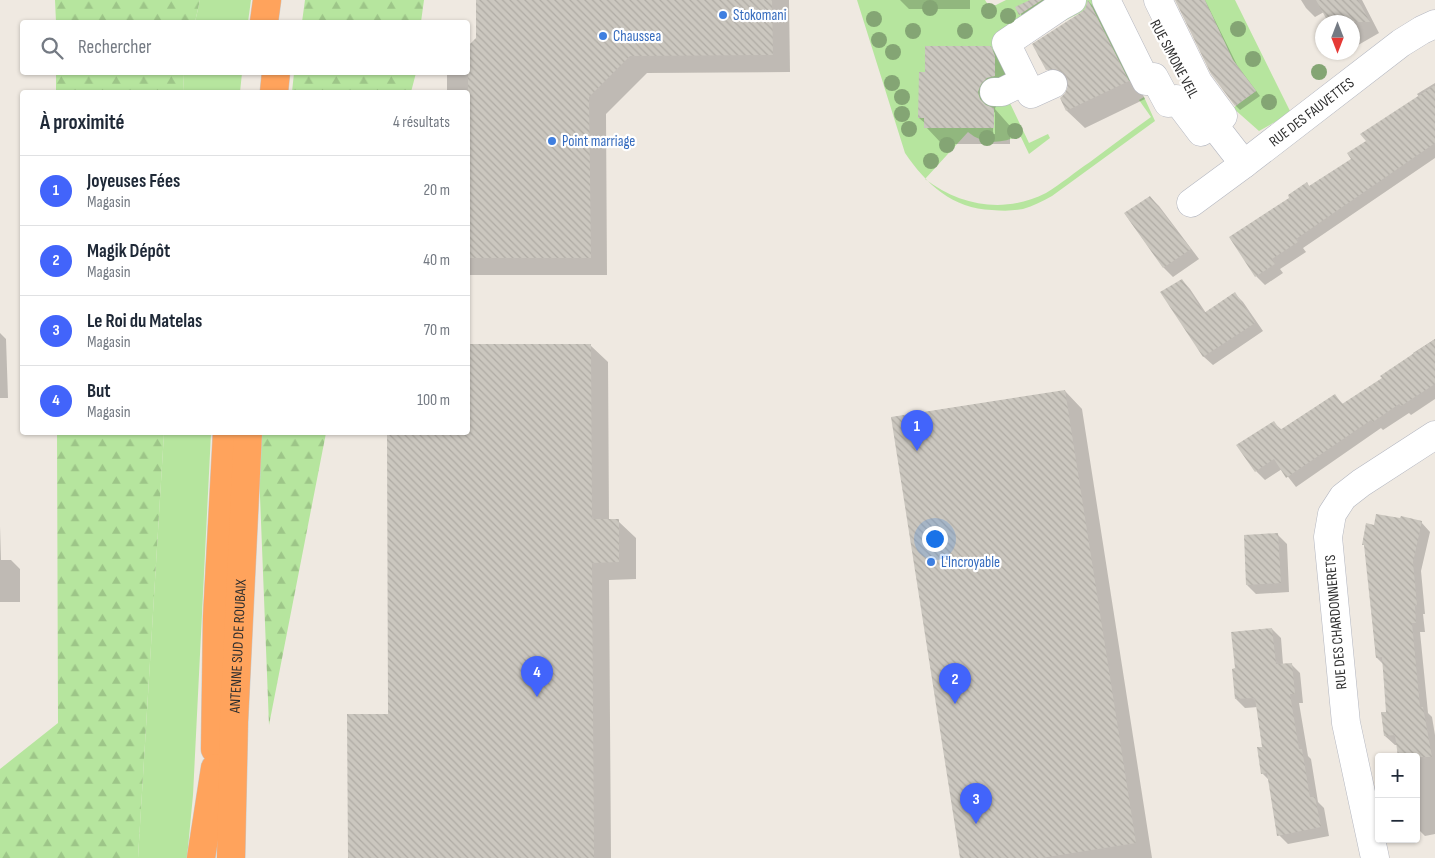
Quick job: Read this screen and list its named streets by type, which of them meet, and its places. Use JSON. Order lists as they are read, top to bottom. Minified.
{"streets":{"highway":["ANTENNE SUD DE ROUBAIX"],"street":["RUE SIMONE VEIL","RUE DES FAUVETTES","RUE DES CHARDONNERETS"]},"crossings":[["RUE SIMONE VEIL","RUE DES FAUVETTES"]],"places":["Stokomani","Chaussea","Point marriage","L'Incroyable"],"north":"bottom","page":{"search":"Rechercher","heading":["À proximité","4 résultats"],"list":[{"mark":"1","name":"Joyeuses Fées","note":"Magasin","value":"20 m"},{"mark":"2","name":"Magik Dépôt","note":"Magasin","value":"40 m"},{"mark":"3","name":"Le Roi du Matelas","note":"Magasin","value":"70 m"},{"mark":"4","name":"But","note":"Magasin","value":"100 m"}],"pins":["1","4","2","3"],"map_buttons":["+","−"]}}
